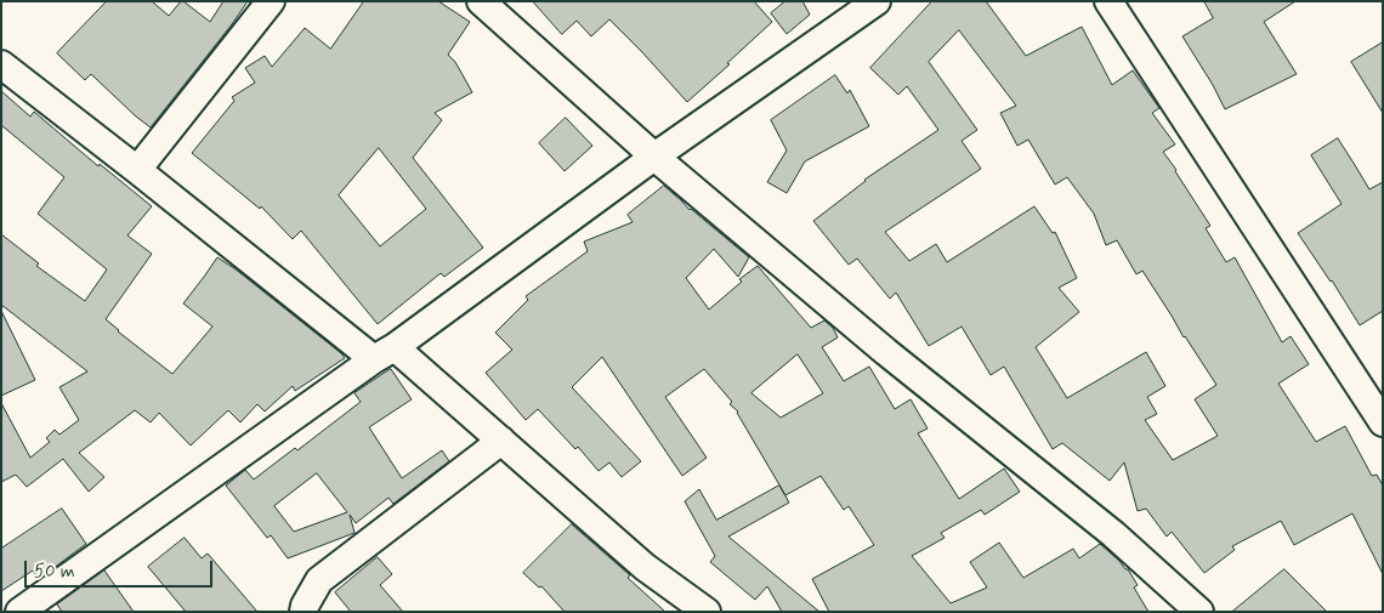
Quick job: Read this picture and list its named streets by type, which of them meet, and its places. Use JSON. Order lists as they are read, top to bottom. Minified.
{"scale_bar":"50 m"}
